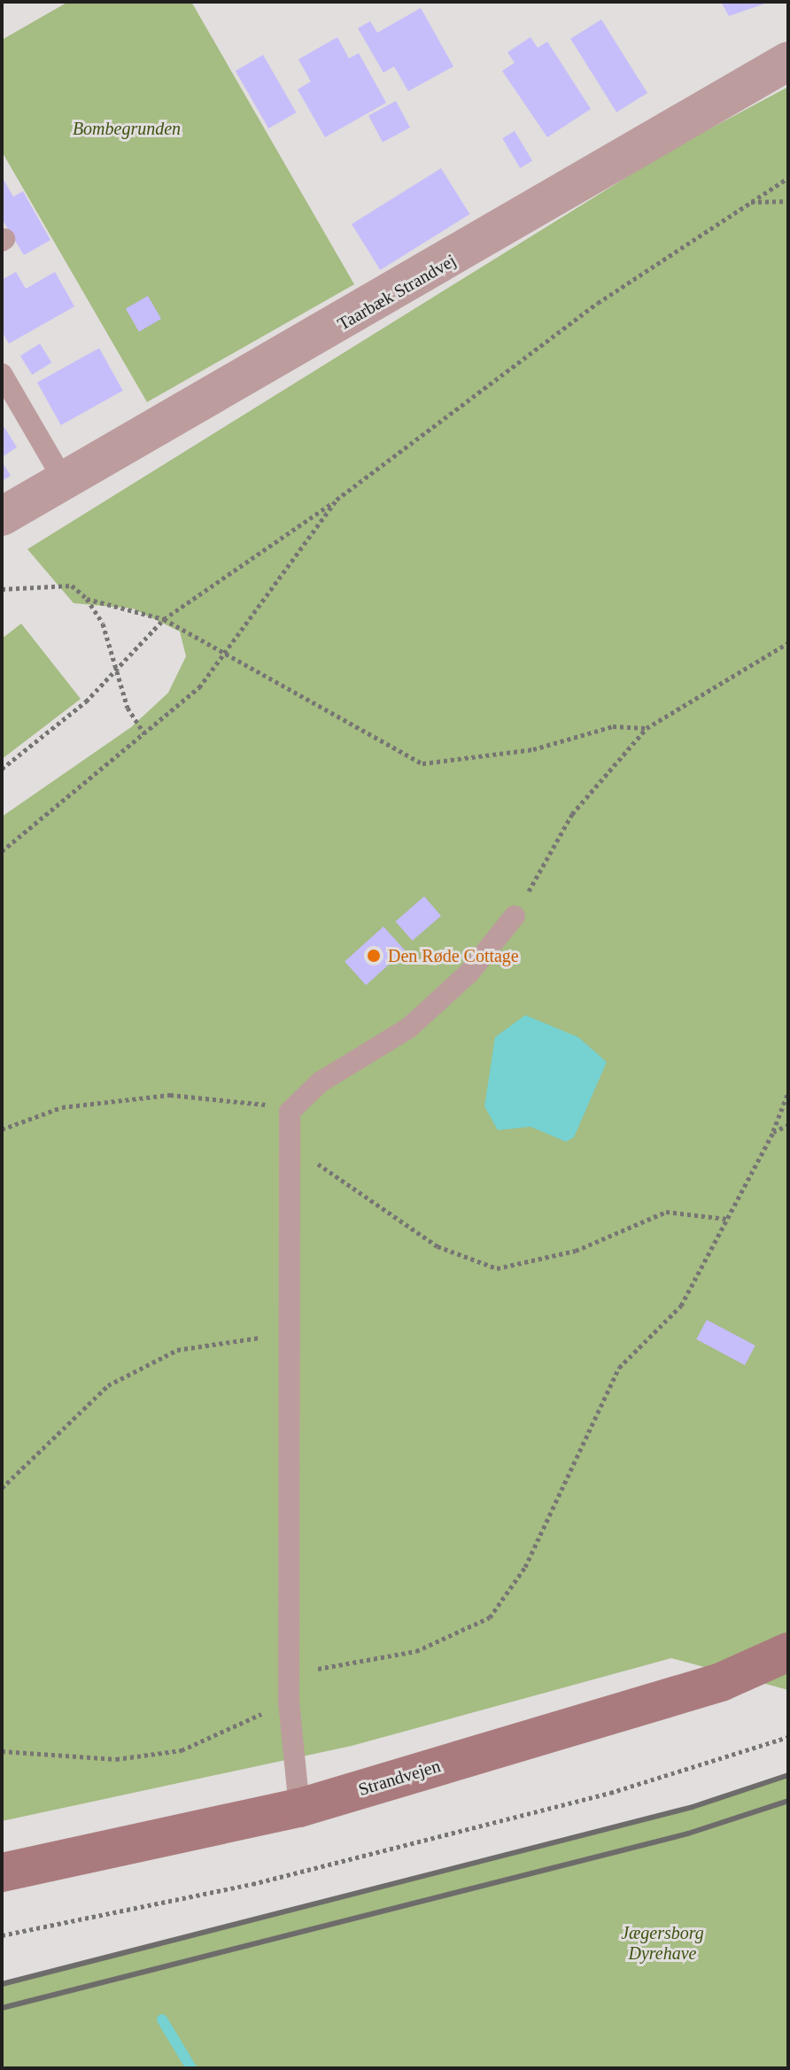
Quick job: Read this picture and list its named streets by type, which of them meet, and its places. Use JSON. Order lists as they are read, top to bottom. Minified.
{"streets":{"main road":["Strandvejen"],"street":["Taarbæk Strandvej"]},"parks":["Bombegrunden","Jægersborg Dyrehave"],"places":["Den Røde Cottage"]}
